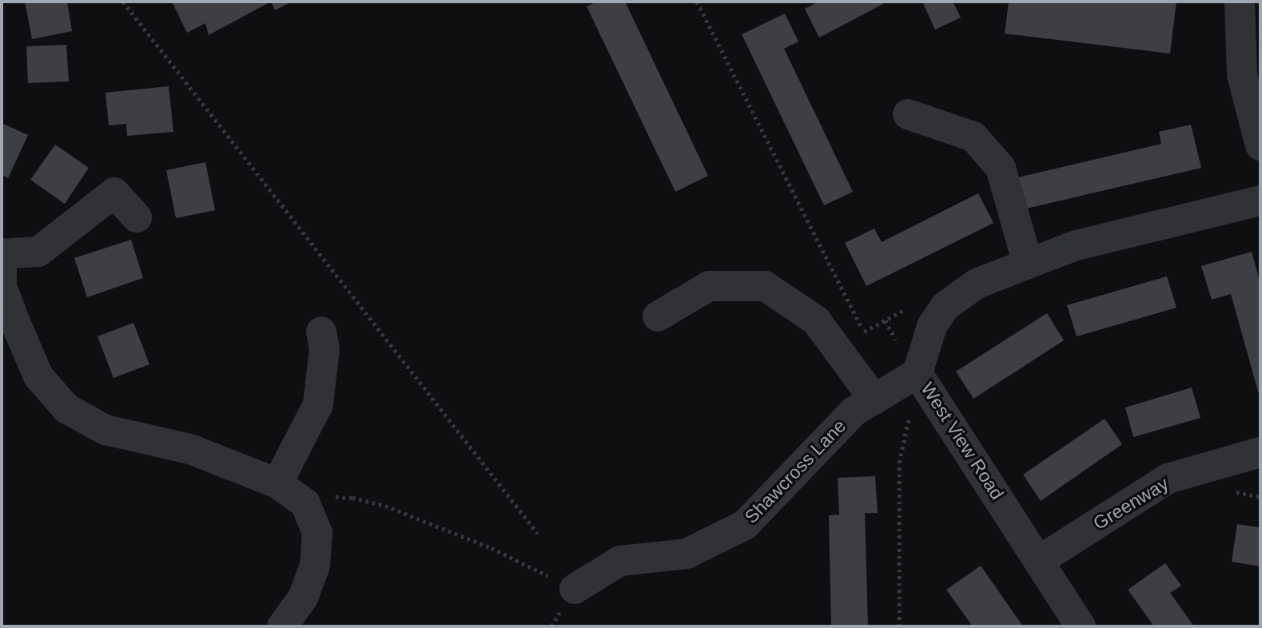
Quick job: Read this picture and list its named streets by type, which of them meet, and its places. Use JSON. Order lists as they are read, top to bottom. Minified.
{"streets":{"street":["West View Road","Shawcross Lane","Greenway"]},"crossings":[["West View Road","Shawcross Lane"],["West View Road","Greenway"]]}
